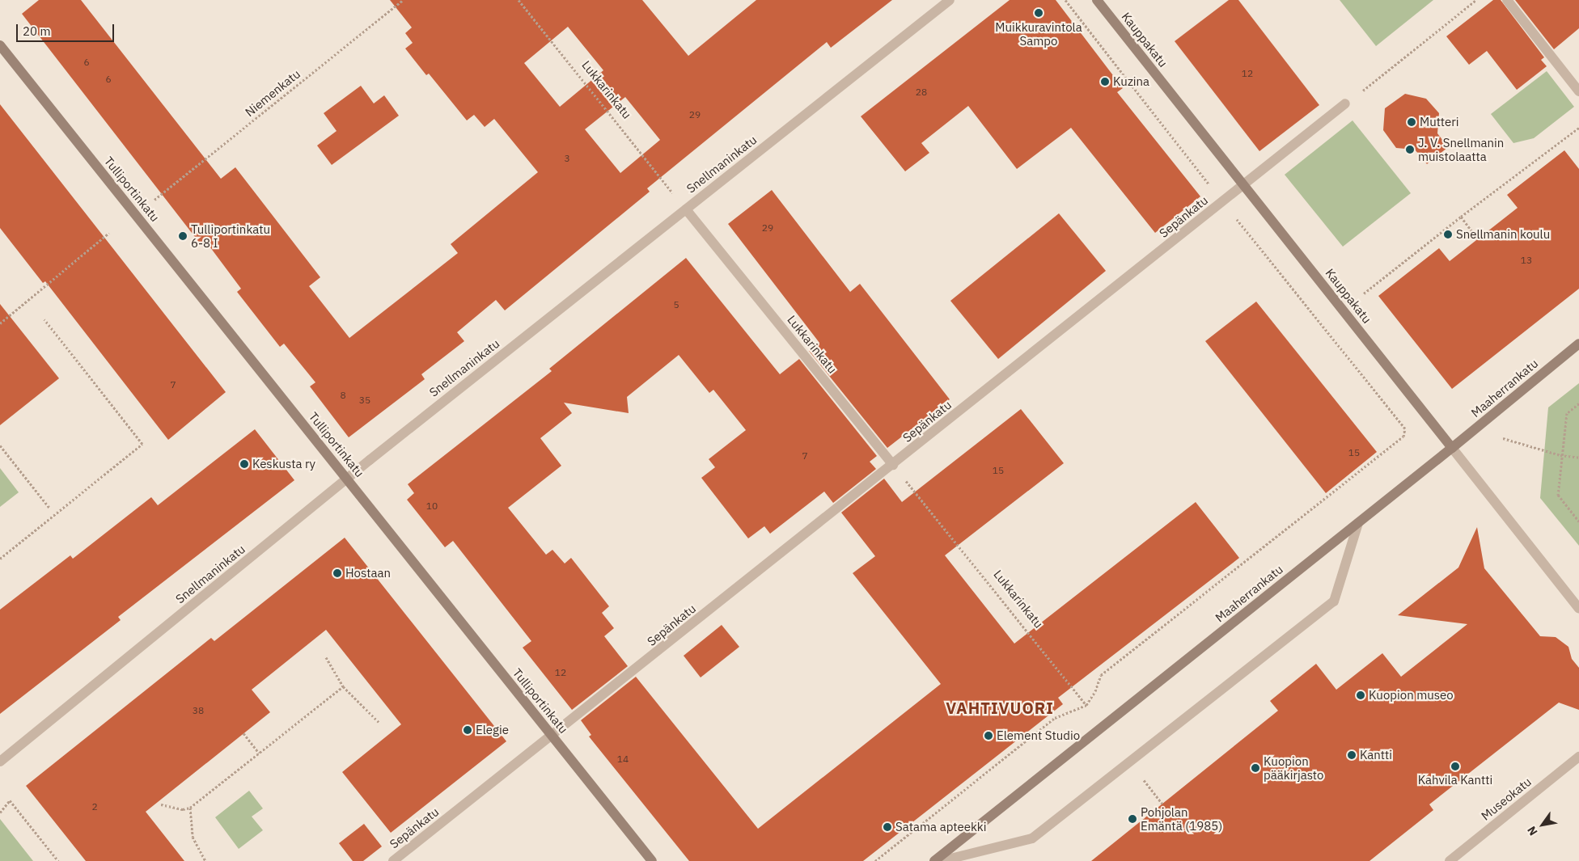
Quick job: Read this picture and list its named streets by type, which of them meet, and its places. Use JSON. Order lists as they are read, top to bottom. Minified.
{"streets":{"street":["Kauppakatu","Lukkarinkatu","Snellmaninkatu","Tulliportinkatu","Sepänkatu","Maaherrankatu","Museokatu"],"path":["Niemenkatu"]},"crossings":[["Kauppakatu","Sepänkatu"],["Kauppakatu","Maaherrankatu"],["Lukkarinkatu","Snellmaninkatu"],["Lukkarinkatu","Sepänkatu"],["Snellmaninkatu","Tulliportinkatu"],["Tulliportinkatu","Sepänkatu"]],"districts":["VAHTIVUORI"],"places":["Muikkuravintola Sampo","Kuzina","Mutteri","J. V. Snellmanin muistolaatta","Snellmanin koulu","Tulliportinkatu 6-8 I","Keskusta ry","Hostaan","Kuopion museo","Elegie","Element Studio","Kantti","Kahvila Kantti","Kuopion pääkirjasto","Pohjolan Emäntä (1985)","Satama apteekki"],"house_numbers":["6","12","6","28","29","3","29","13","5","7","8","35","15","7","15","10","12","38","14","2"],"scale_bar":"20 m","north":"bottom left"}
